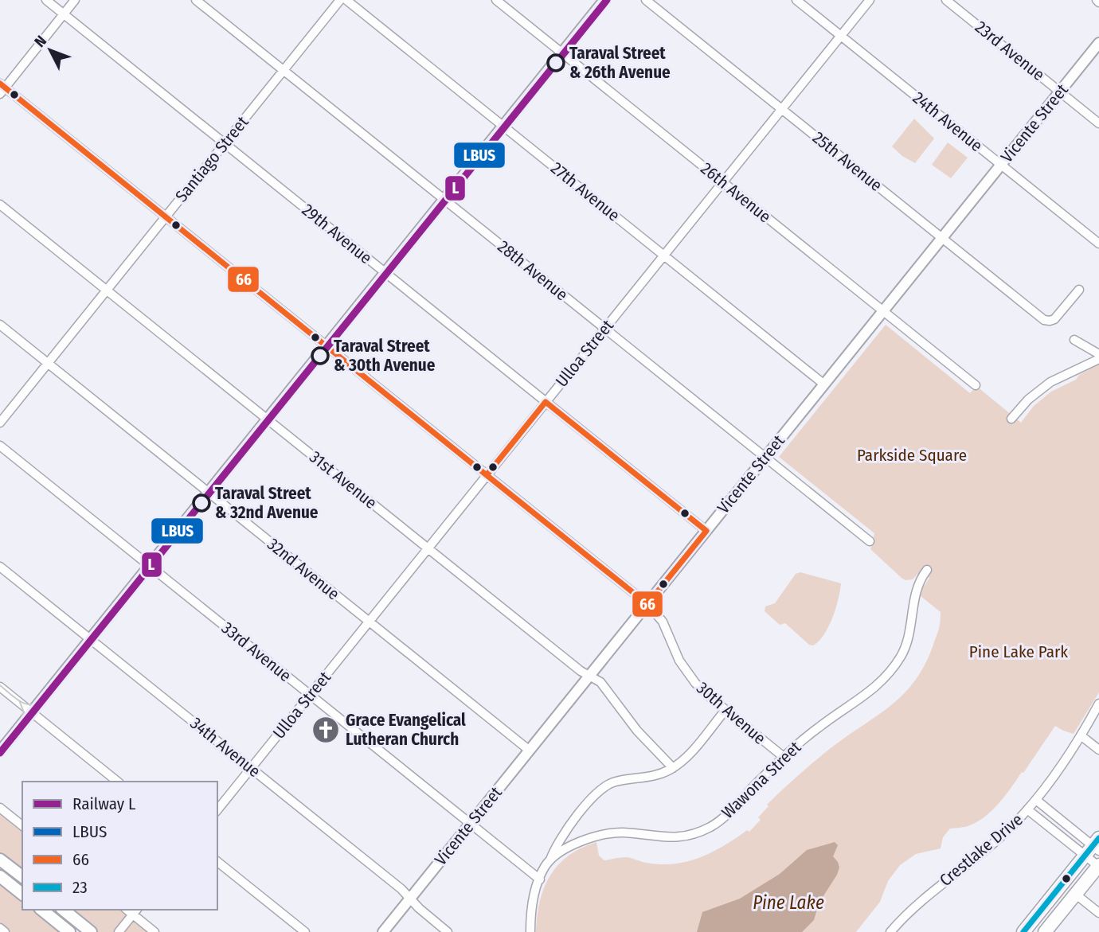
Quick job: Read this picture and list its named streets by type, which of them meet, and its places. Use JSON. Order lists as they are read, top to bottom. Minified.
{"streets":{"street":["23rd Avenue","24th Avenue","Vicente Street","Santiago Street","25th Avenue","27th Avenue","26th Avenue","29th Avenue","28th Avenue","Ulloa Street","31st Avenue","32nd Avenue","33rd Avenue","30th Avenue","34th Avenue","Wawona Street","Crestlake Drive"]},"crossings":[["23rd Avenue","Vicente Street"],["24th Avenue","Vicente Street"],["24th Avenue","Ulloa Street"],["Vicente Street","25th Avenue"],["Vicente Street","27th Avenue"],["Vicente Street","26th Avenue"],["Vicente Street","29th Avenue"],["Vicente Street","28th Avenue"],["Vicente Street","31st Avenue"],["Vicente Street","32nd Avenue"],["Vicente Street","33rd Avenue"],["Vicente Street","30th Avenue"],["Vicente Street","34th Avenue"],["Santiago Street","29th Avenue"],["Santiago Street","28th Avenue"],["Santiago Street","31st Avenue"],["Santiago Street","32nd Avenue"],["Santiago Street","30th Avenue"],["25th Avenue","Ulloa Street"],["27th Avenue","Ulloa Street"],["26th Avenue","Ulloa Street"],["29th Avenue","Ulloa Street"],["28th Avenue","Ulloa Street"],["Ulloa Street","31st Avenue"],["Ulloa Street","32nd Avenue"],["Ulloa Street","33rd Avenue"],["Ulloa Street","30th Avenue"],["Ulloa Street","34th Avenue"],["30th Avenue","Wawona Street"]],"water":["Pine Lake"],"parks":["Parkside Square","Pine Lake Park"],"places":{"other":["Taraval Street & 26th Avenue","Taraval Street & 30th Avenue","Taraval Street & 32nd Avenue"],"church":["Grace Evangelical Lutheran Church"]},"lines":["rail line L","transit line LBUS","transit line 66","transit line 23"],"legend":["Railway L","LBUS","66","23"],"north":"top left"}
